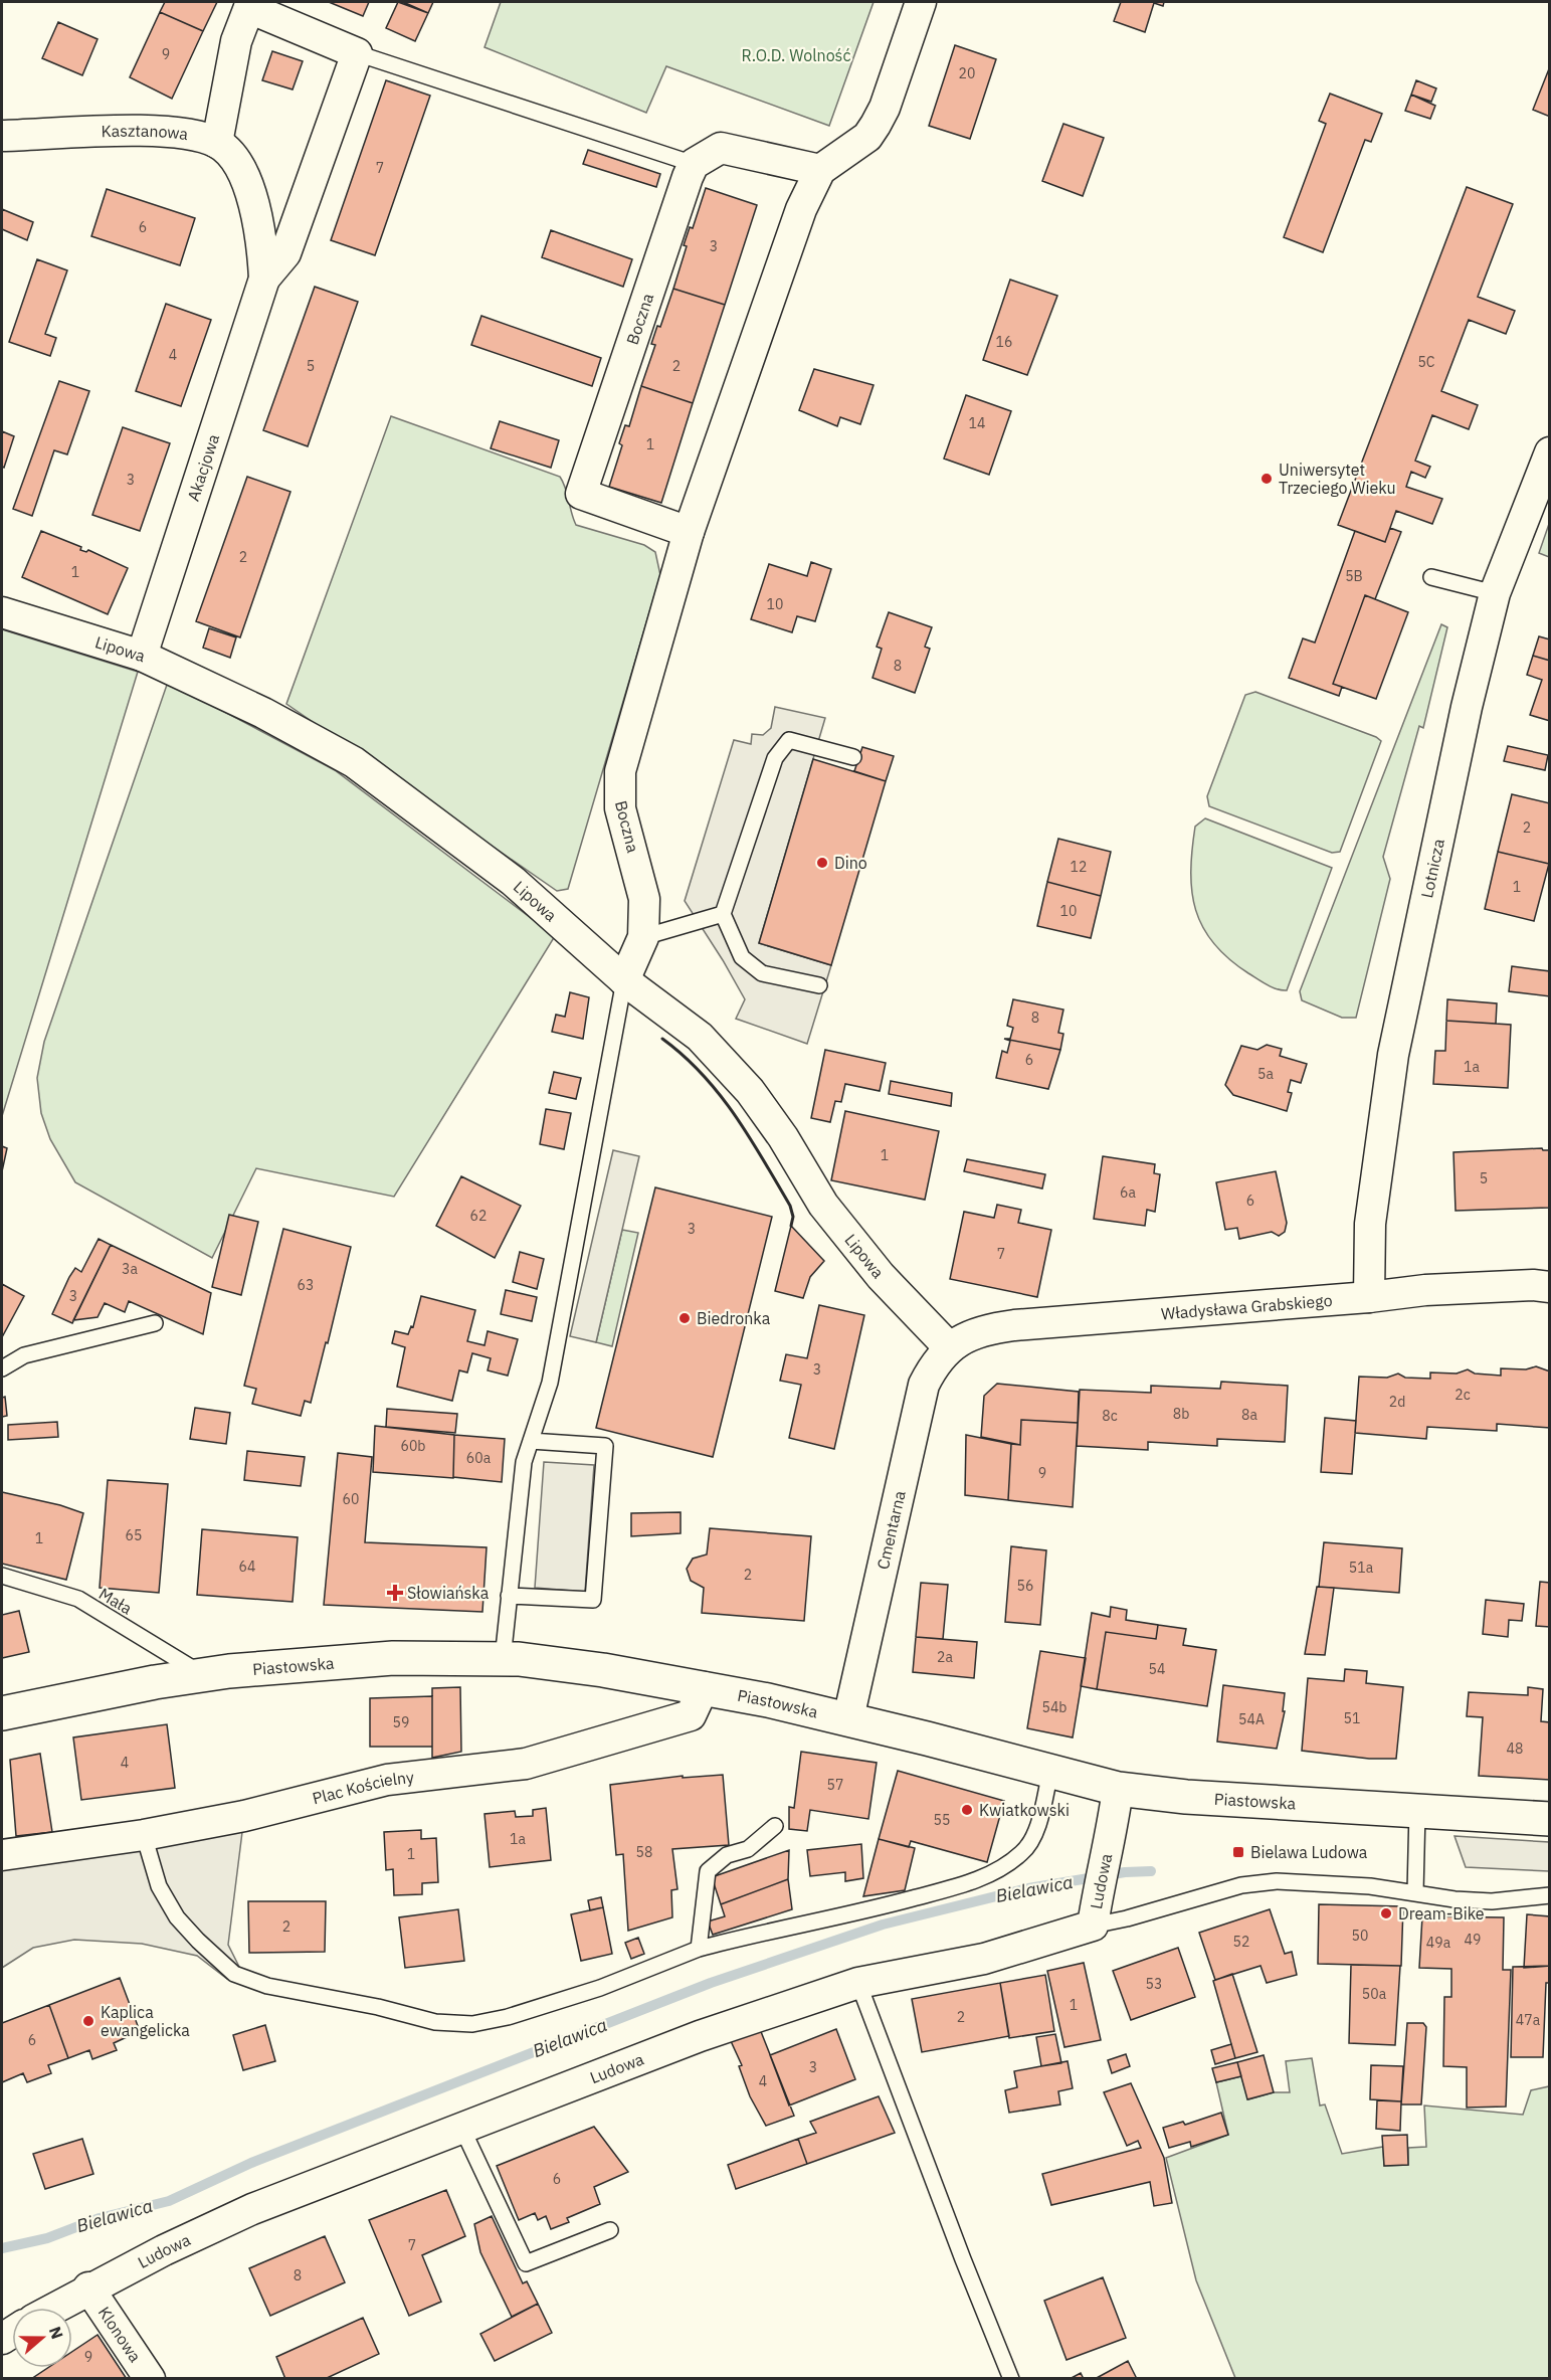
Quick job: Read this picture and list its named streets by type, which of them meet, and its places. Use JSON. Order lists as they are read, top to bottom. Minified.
{"streets":{"main road":["Piastowska"],"street":["Kasztanowa","Boczna","Akacjowa","Lipowa","Lotnicza","Władysława Grabskiego","Cmentarna","Plac Kościelny","Ludowa","Klonowa"],"lane":["Mała"]},"crossings":[["Kasztanowa","Akacjowa"],["Boczna","Lipowa"],["Akacjowa","Lipowa"],["Lipowa","Władysława Grabskiego"],["Lipowa","Cmentarna"],["Lotnicza","Władysława Grabskiego"],["Władysława Grabskiego","Cmentarna"],["Cmentarna","Piastowska"],["Mała","Piastowska"],["Piastowska","Plac Kościelny"],["Piastowska","Ludowa"],["Ludowa","Klonowa"]],"water":["Bielawica"],"parks":["R.O.D. Wolność"],"places":{"other":["Uniwersytet Trzeciego Wieku","Dino","Biedronka","Kwiatkowski","Dream-Bike","Kaplica ewangelicka"],"health":["Słowiańska"],"transit":["Bielawa Ludowa"]},"house_numbers":["9","20","7","6","3","16","4","5C","5","2","14","1","3","2","1","5B","10","8","2","12","1","10","8","6","1a","5a","1","5","6a","6","62","3","7","3a","63","3","3","2c","2d","8b","8a","8c","60b","60a","9","60","65","1","64","51a","2","56","2a","54","54b","51","54A","59","48","4","57","55","1a","58","1","2","50","49","52","49a","53","50a","1","2","47a","6","3","4","6","7","8","9"],"north":"right"}
